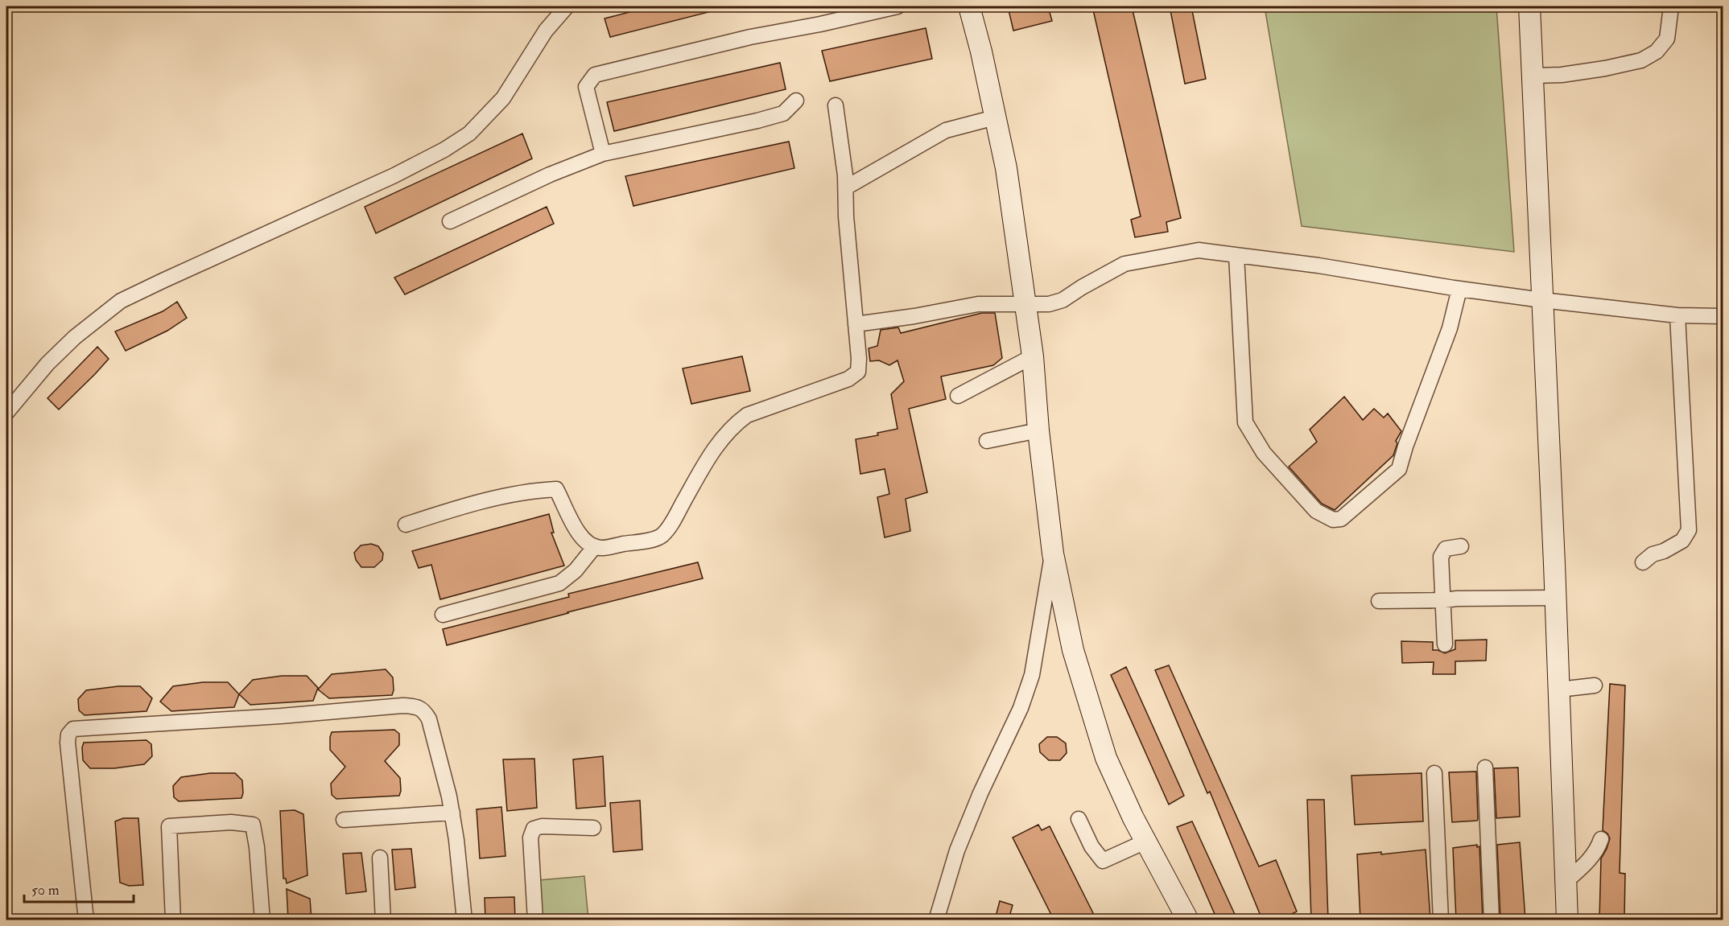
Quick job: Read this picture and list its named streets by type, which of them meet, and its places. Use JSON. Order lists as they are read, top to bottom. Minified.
{"scale_bar":"50 m"}
